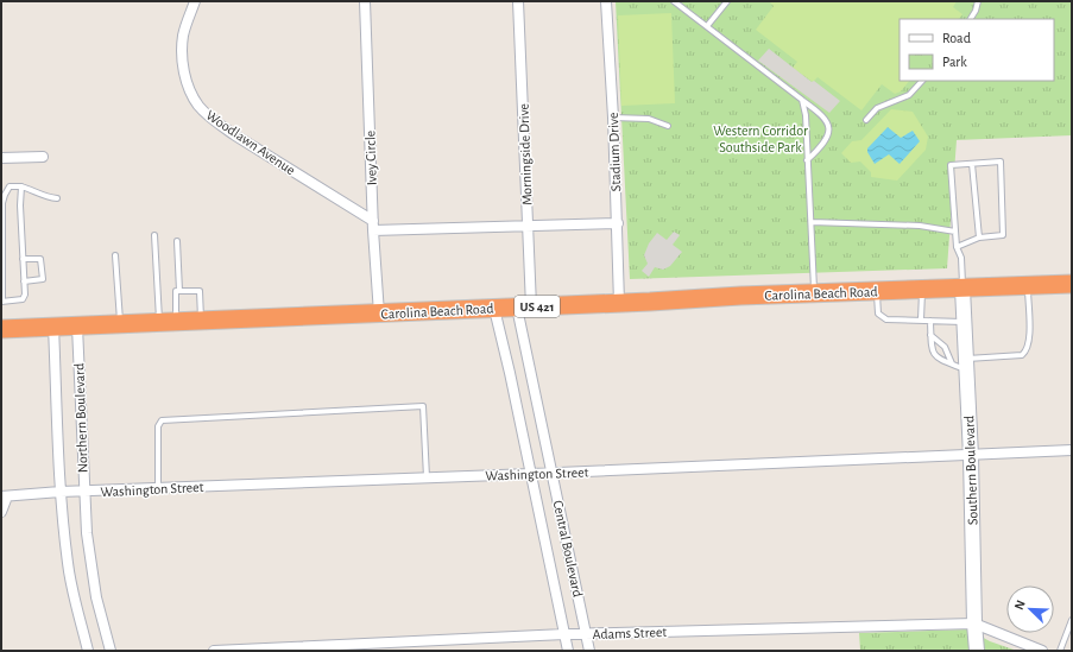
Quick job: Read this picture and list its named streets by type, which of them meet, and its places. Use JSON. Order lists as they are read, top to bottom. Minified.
{"streets":{"highway":["Carolina Beach Road","US 421"],"street":["Woodlawn Avenue","Stadium Drive","Morningside Drive","Ivey Circle","Northern Boulevard","Southern Boulevard","Washington Street","Central Boulevard","Adams Street"]},"crossings":[["Woodlawn Avenue","Ivey Circle"],["Stadium Drive","Carolina Beach Road"],["Morningside Drive","Carolina Beach Road"],["Morningside Drive","Central Boulevard"],["Ivey Circle","Carolina Beach Road"],["Carolina Beach Road","Northern Boulevard"],["Carolina Beach Road","Southern Boulevard"],["Carolina Beach Road","Central Boulevard"],["Northern Boulevard","Washington Street"],["Southern Boulevard","Washington Street"],["Southern Boulevard","Adams Street"],["Washington Street","Central Boulevard"],["Central Boulevard","Adams Street"]],"parks":["Western Corridor Southside Park"],"legend":["Road","Park"],"north":"top left"}
